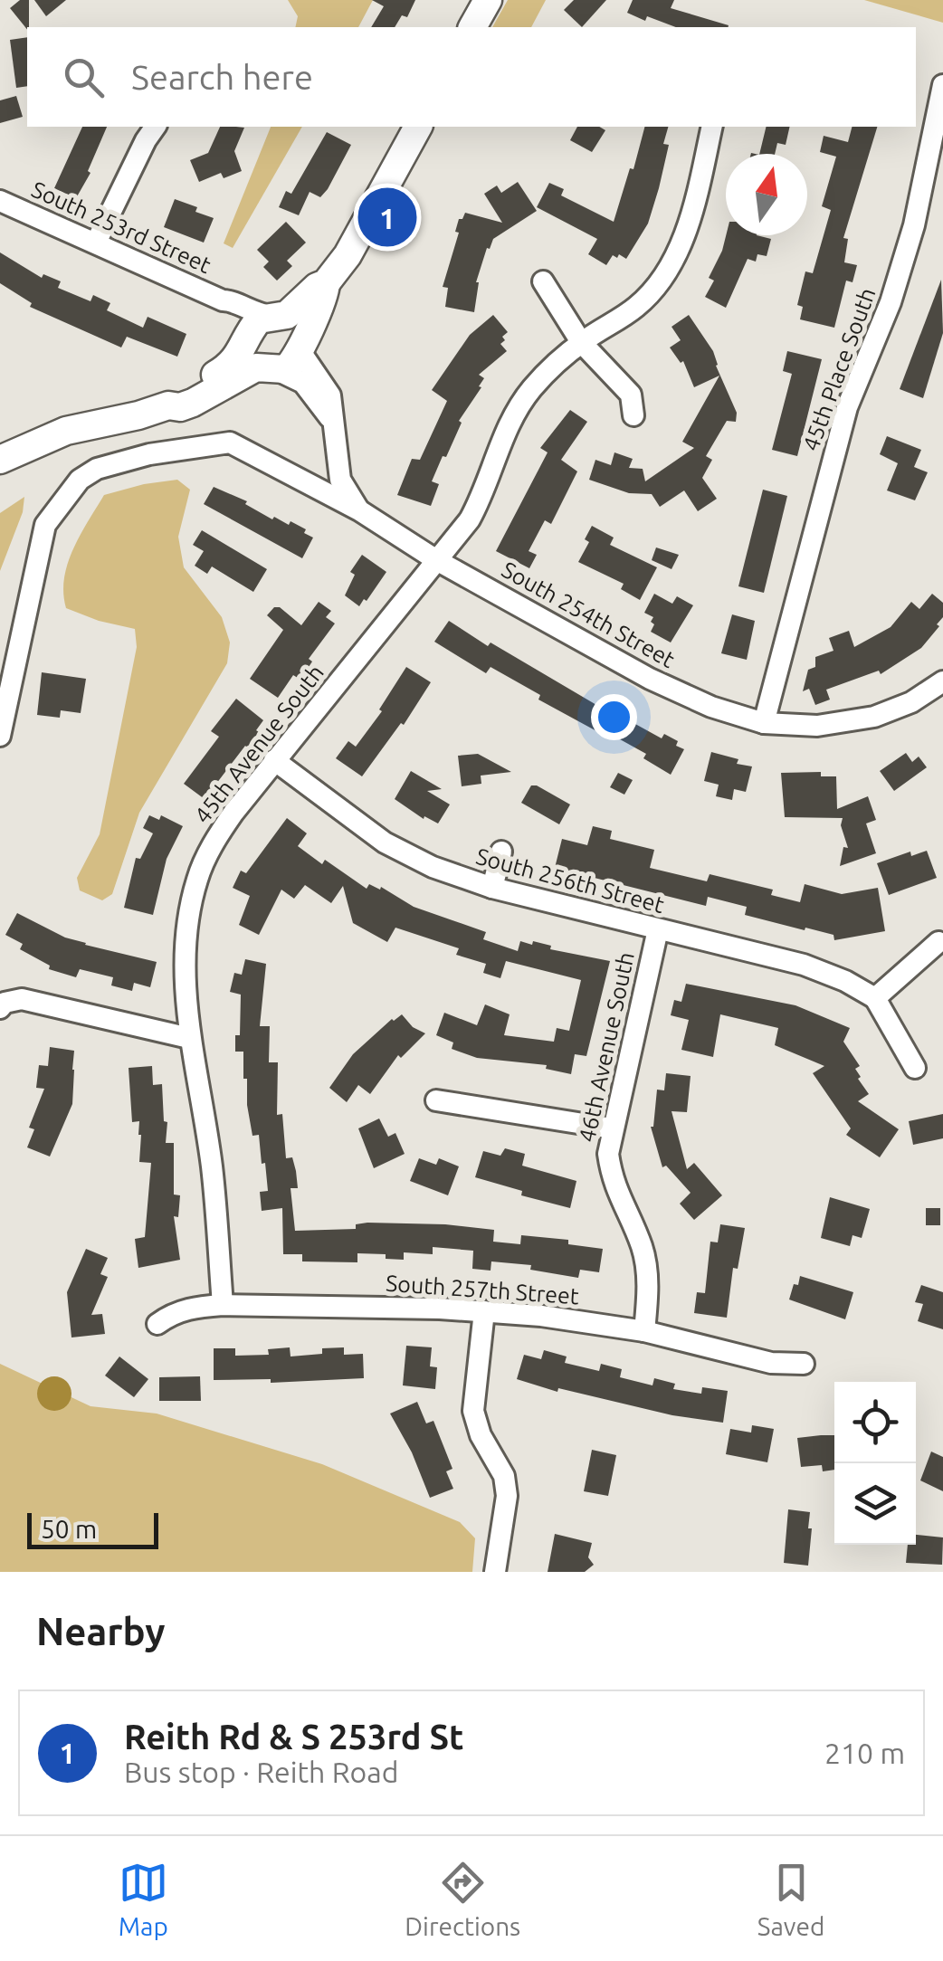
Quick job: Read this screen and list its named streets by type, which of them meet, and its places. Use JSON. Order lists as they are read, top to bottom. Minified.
{"streets":{"street":["South 253rd Street","45th Place South","South 254th Street","45th Avenue South","South 256th Street","46th Avenue South","South 257th Street"]},"crossings":[["45th Place South","South 254th Street"],["South 254th Street","45th Avenue South"],["45th Avenue South","South 256th Street"],["45th Avenue South","South 257th Street"],["South 256th Street","46th Avenue South"],["46th Avenue South","South 257th Street"]],"scale_bar":"50 m","north":"top","page":{"search":"Search here","pins":"1","scale":"50 m","heading":"Nearby","list":[{"mark":"1","name":"Reith Rd & S 253rd St","note":"Bus stop · Reith Road","value":"210 m"}],"nav":["Map","Directions","Saved"]}}
